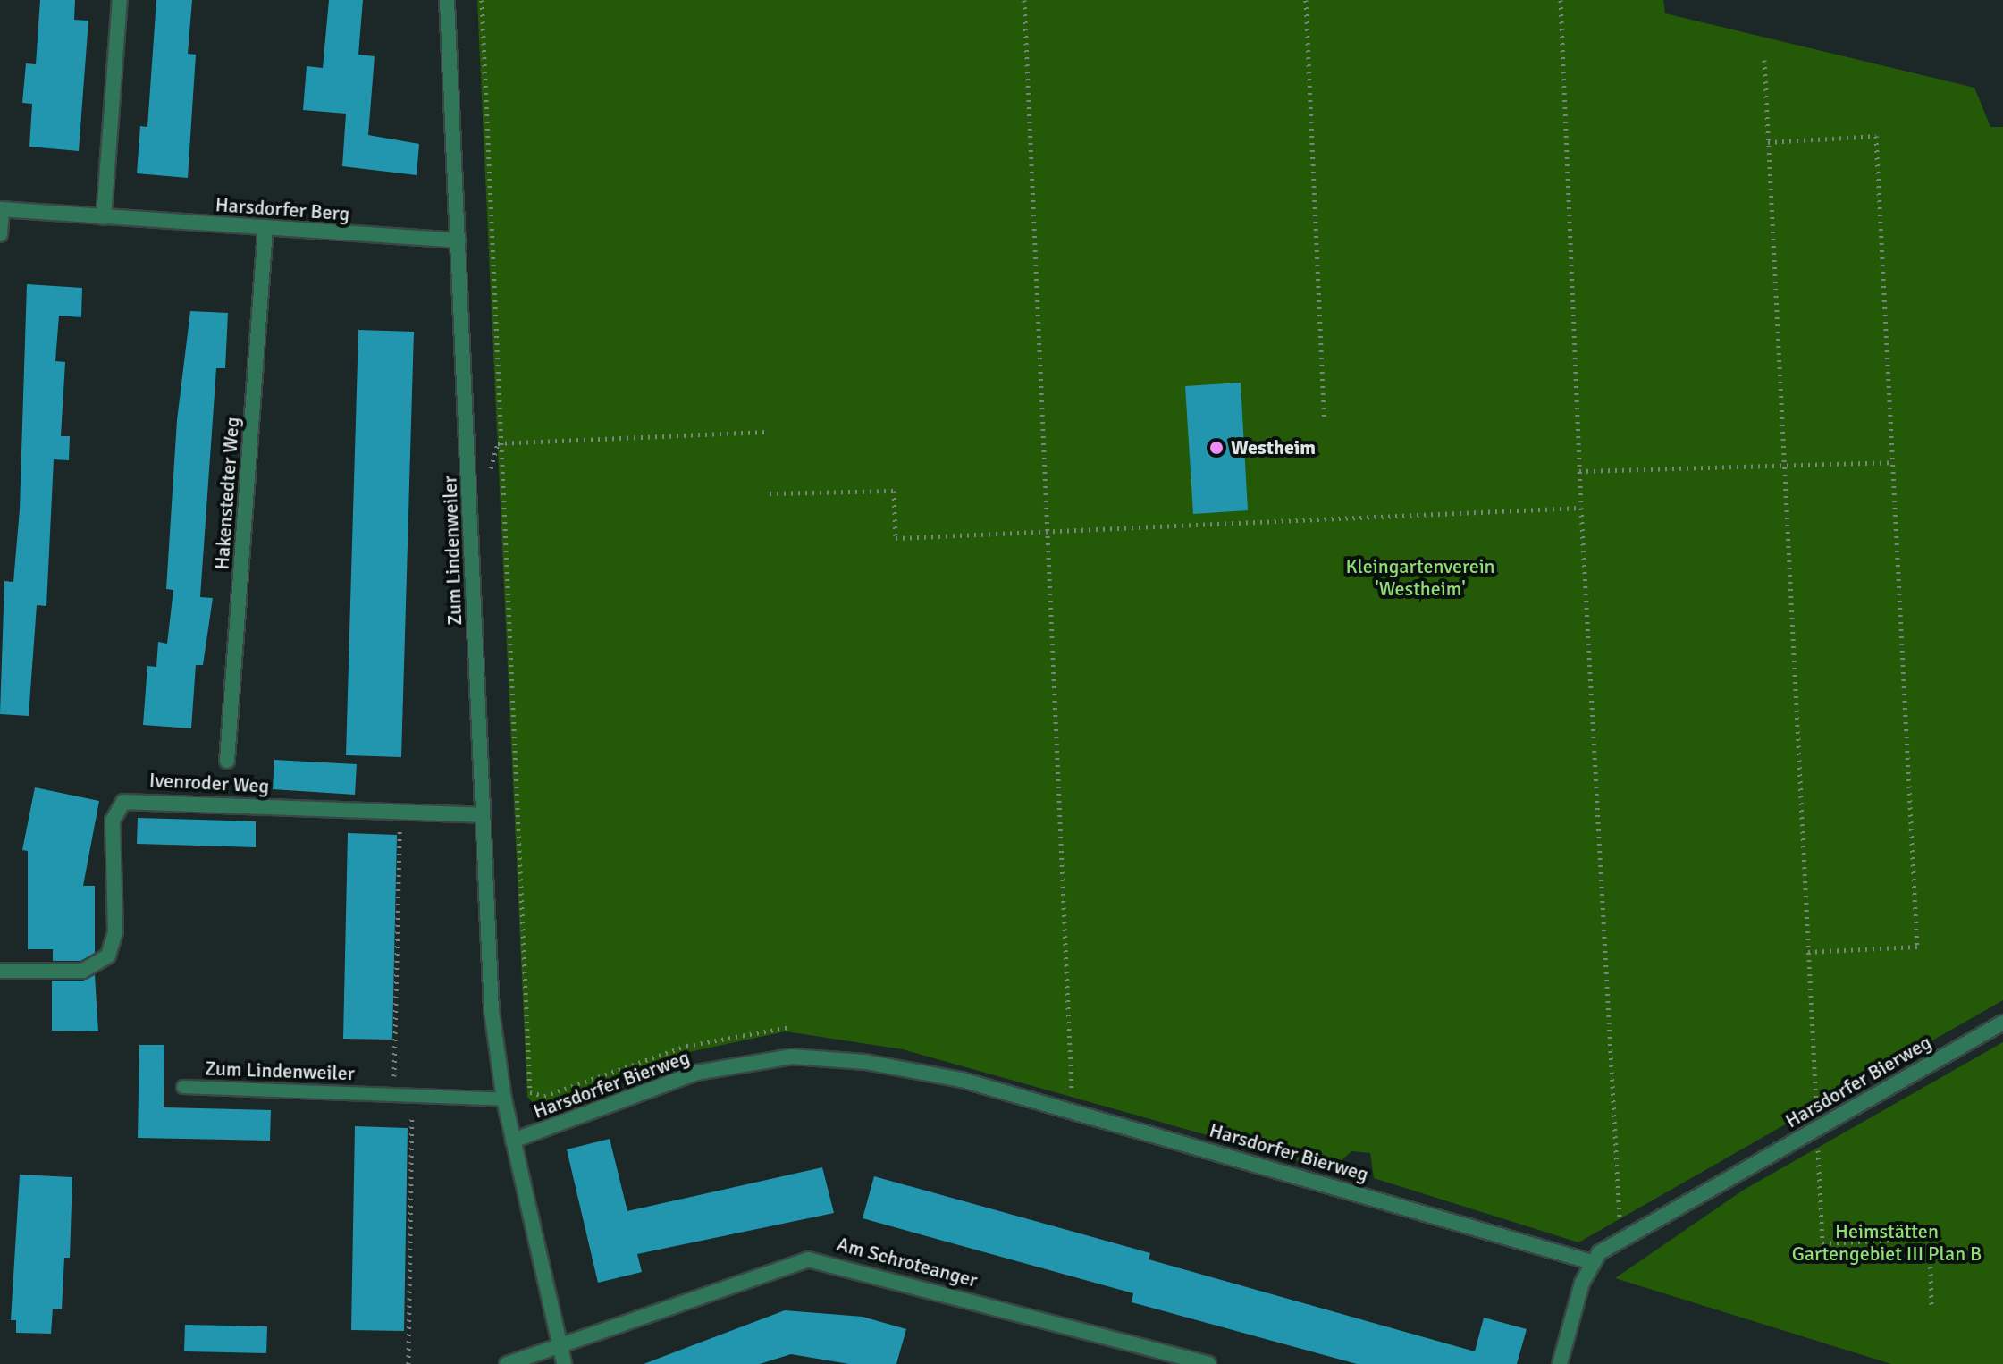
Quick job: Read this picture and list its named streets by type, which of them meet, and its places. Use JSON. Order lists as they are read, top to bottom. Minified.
{"streets":{"street":["Harsdorfer Berg","Hakenstedter Weg","Zum Lindenweiler","Ivenroder Weg","Harsdorfer Bierweg","Am Schroteanger"]},"crossings":[["Harsdorfer Berg","Hakenstedter Weg"],["Harsdorfer Berg","Zum Lindenweiler"],["Zum Lindenweiler","Ivenroder Weg"],["Zum Lindenweiler","Harsdorfer Bierweg"],["Zum Lindenweiler","Am Schroteanger"]],"parks":["Kleingartenverein 'Westheim'","Heimstätten Gartengebiet III Plan B"],"places":["Westheim"]}
